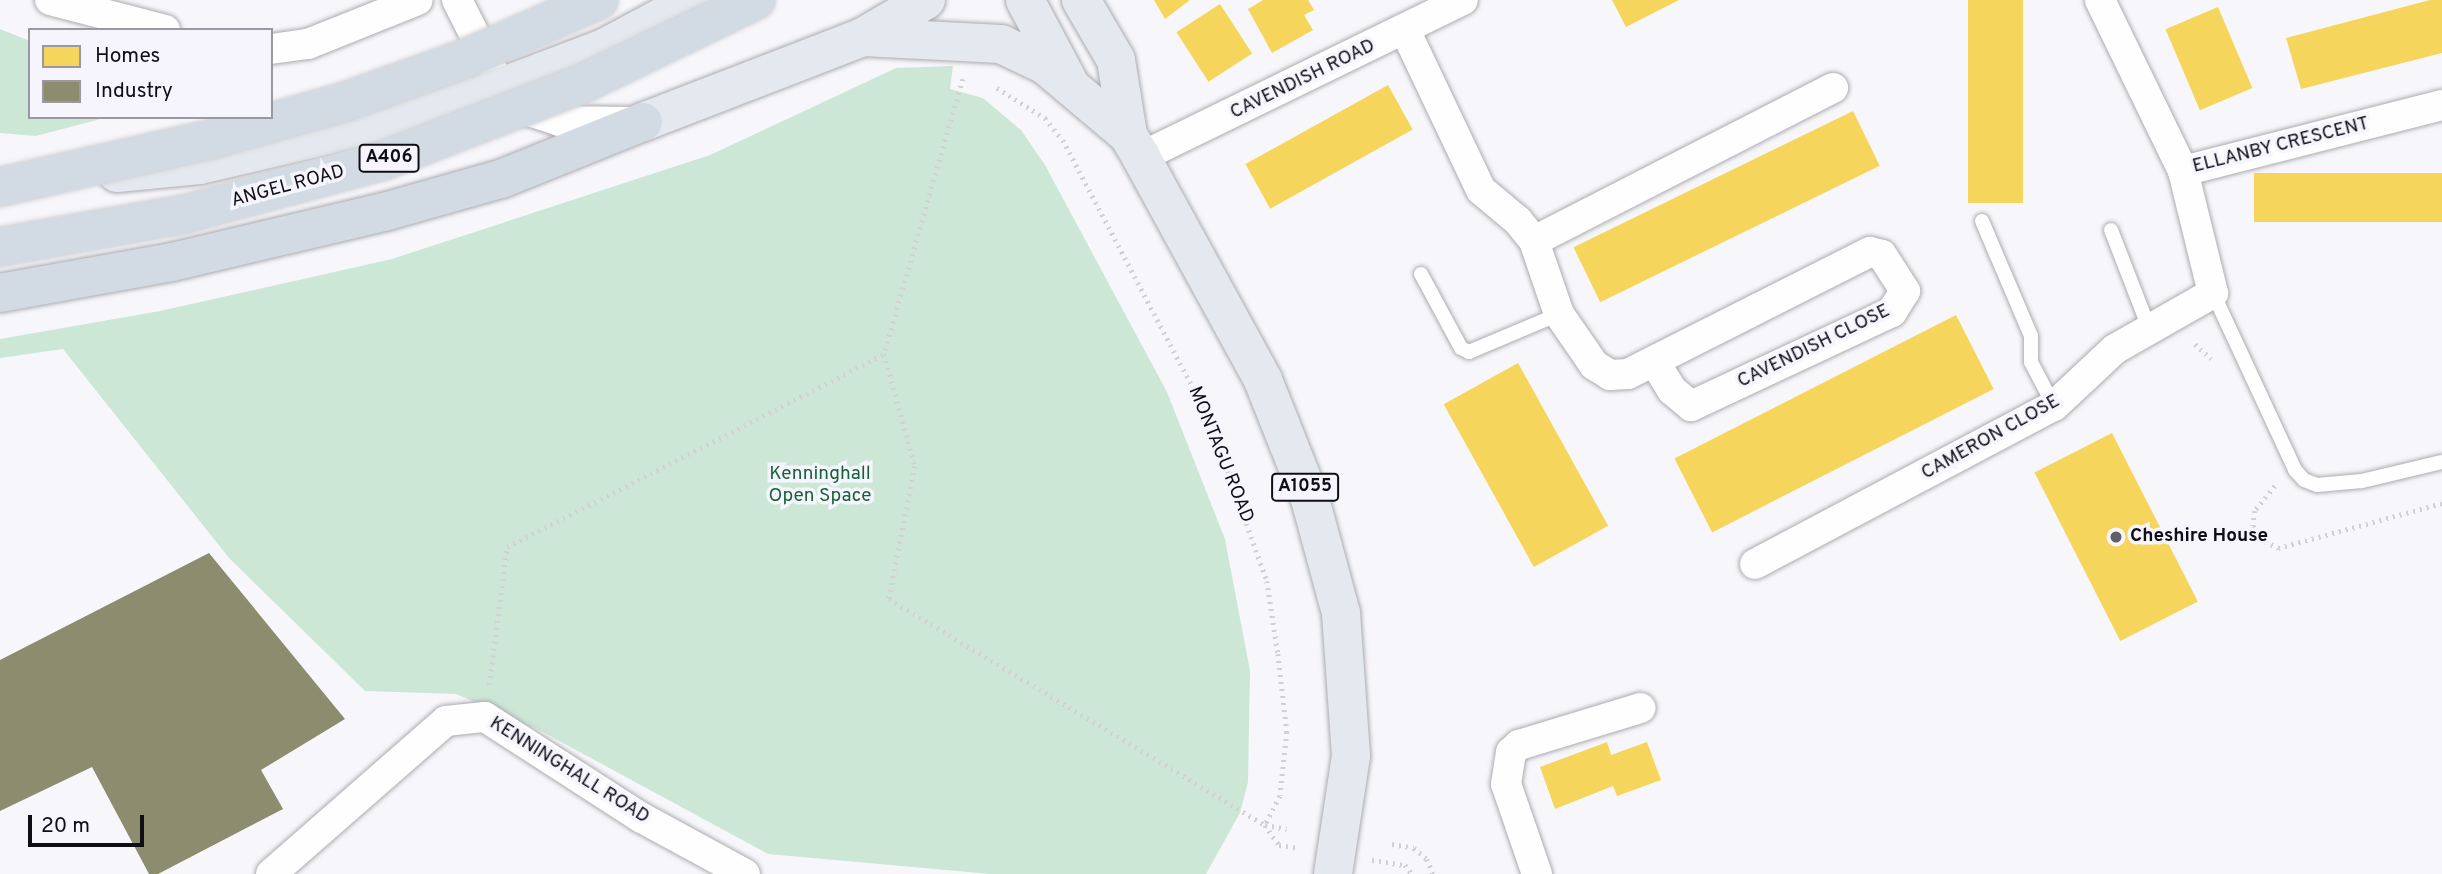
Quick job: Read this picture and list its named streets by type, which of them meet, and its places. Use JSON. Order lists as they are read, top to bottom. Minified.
{"streets":{"highway":["A406","ANGEL ROAD"],"main road":["A1055"],"street":["CAVENDISH ROAD","ELLANBY CRESCENT","CAVENDISH CLOSE","CAMERON CLOSE","KENNINGHALL ROAD"],"path":["MONTAGU ROAD"]},"crossings":[["CAVENDISH ROAD","CAVENDISH CLOSE"],["CAVENDISH ROAD","A1055"]],"parks":["Kenninghall Open Space"],"places":["Cheshire House"],"legend":["Homes","Industry"],"scale_bar":"20 m"}
